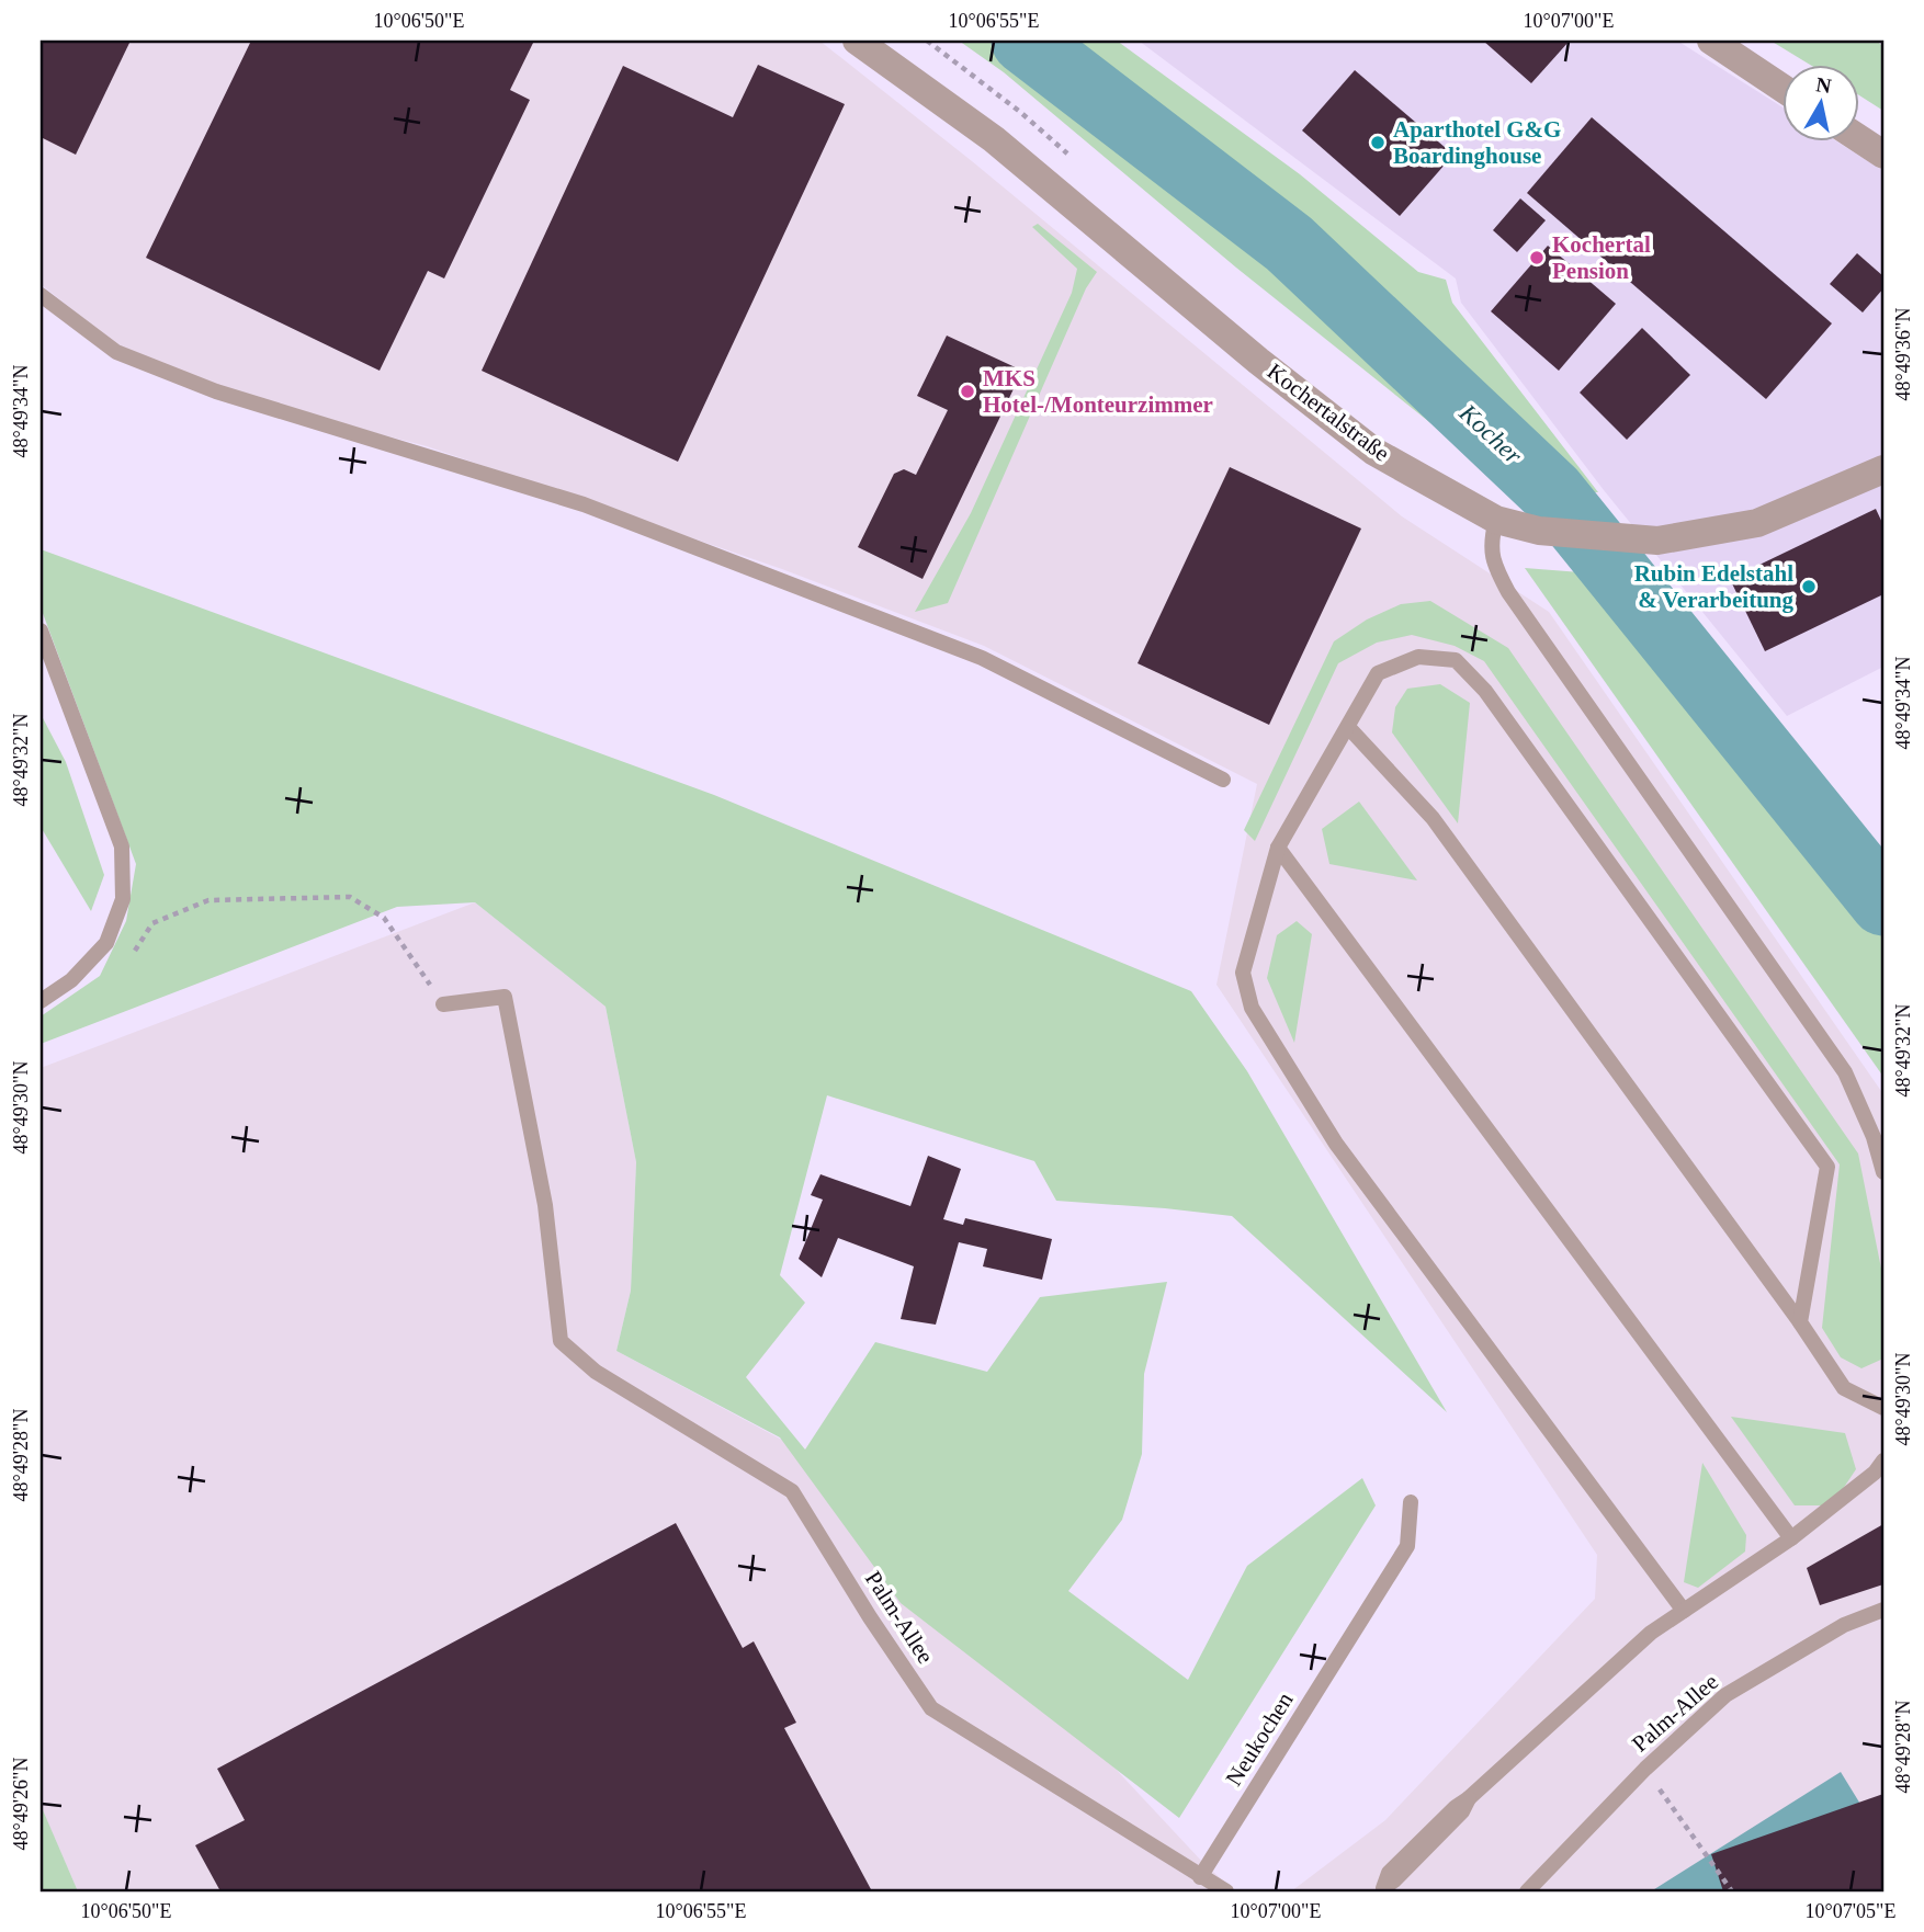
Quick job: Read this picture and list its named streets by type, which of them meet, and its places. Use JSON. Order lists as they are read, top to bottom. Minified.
{"streets":{"street":["Kochertalstraße"],"lane":["Palm-Allee","Neukochen"]},"crossings":[["Palm-Allee","Neukochen"]],"water":["Kocher"],"places":["Aparthotel G&G Boardinghouse","Kochertal Pension","MKS Hotel-/Monteurzimmer","Rubin Edelstahl & Verarbeitung"],"north":"top","coordinates":["10°06'50\"E","10°06'55\"E","10°07'00\"E","48°49'36\"N","48°49'34\"N","48°49'32\"N","48°49'30\"N","48°49'28\"N","48°49'26\"N","10°07'05\"E"]}
